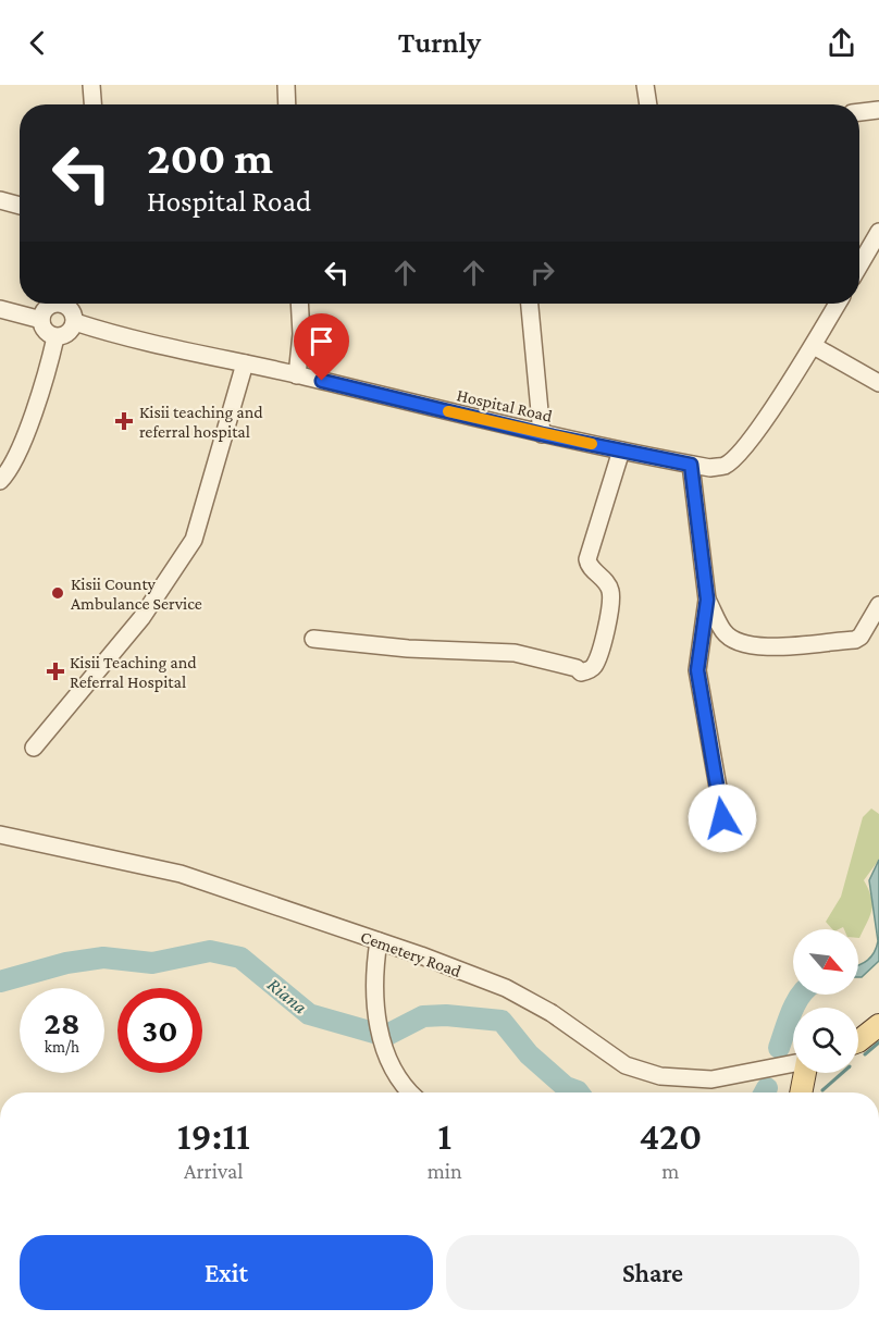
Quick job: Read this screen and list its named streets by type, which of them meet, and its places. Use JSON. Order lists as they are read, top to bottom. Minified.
{"streets":{"street":["Hospital Road","Cemetery Road"]},"water":["Riana"],"places":{"health":["Kisii teaching and referral hospital","Kisii Teaching and Referral Hospital"],"other":["Kisii County Ambulance Service"]},"north":"bottom right","page":{"header":"Turnly","turn":["200 m","Hospital Road"],"speed":"28 km/h","limit":"30","eta":["19:11","Arrival","1","min","420","m"],"buttons":["Exit","Share"]}}
